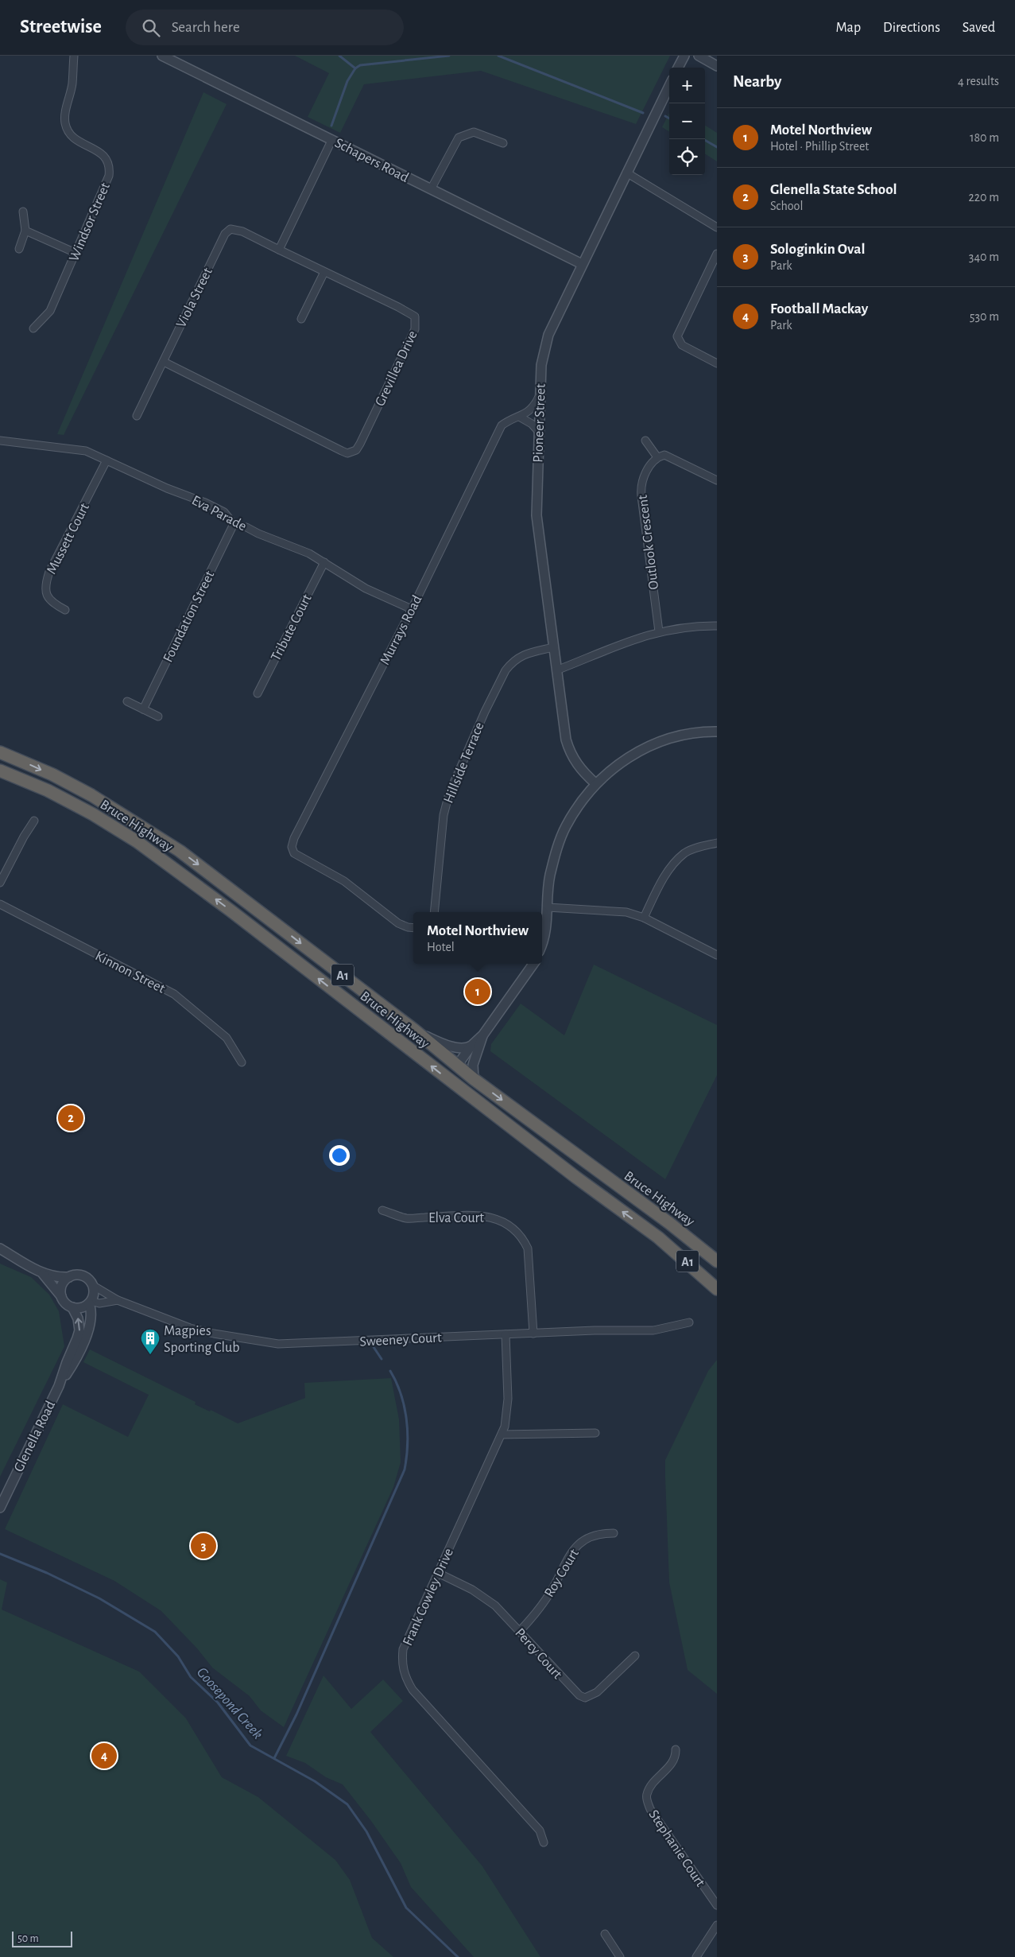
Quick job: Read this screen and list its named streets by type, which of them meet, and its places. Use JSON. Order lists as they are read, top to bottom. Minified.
{"streets":{"highway":["Bruce Highway","A1"],"street":["Schapers Road","Windsor Street","Viola Street","Grevillea Drive","Pioneer Street","Eva Parade","Mussett Court","Outlook Crescent","Foundation Street","Tribute Court","Murrays Road","Hillside Terrace","Kinnon Street","Elva Court","Sweeney Court","Glenella Road","Roy Court","Frank Cowley Drive","Percy Court","Stephanie Court"]},"crossings":[["Schapers Road","Pioneer Street"],["Viola Street","Grevillea Drive"],["Pioneer Street","Murrays Road"],["Pioneer Street","Hillside Terrace"],["Eva Parade","Mussett Court"],["Eva Parade","Foundation Street"],["Eva Parade","Tribute Court"],["Eva Parade","Murrays Road"],["Elva Court","Sweeney Court"],["Sweeney Court","Glenella Road"],["Sweeney Court","Frank Cowley Drive"],["Roy Court","Percy Court"],["Frank Cowley Drive","Percy Court"]],"water":["Goosepond Creek"],"places":{"building":["Magpies Sporting Club"]},"scale_bar":"50 m","page":{"header":"Streetwise","search":"Search here","nav":["Map","Directions","Saved"],"heading":["Nearby","4 results"],"map_buttons":["+","−"],"list":[{"mark":"1","name":"Motel Northview","note":"Hotel · Phillip Street","value":"180 m"},{"mark":"2","name":"Glenella State School","note":"School","value":"220 m"},{"mark":"3","name":"Sologinkin Oval","note":"Park","value":"340 m"},{"mark":"4","name":"Football Mackay","note":"Park","value":"530 m"}],"popup":["Motel Northview","Hotel"],"pins":["1","2","3","4"],"scale":"50 m"}}
